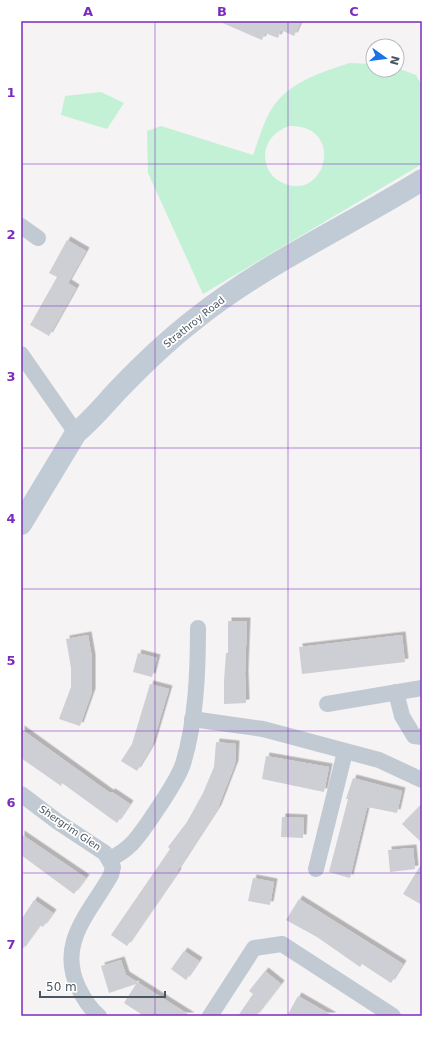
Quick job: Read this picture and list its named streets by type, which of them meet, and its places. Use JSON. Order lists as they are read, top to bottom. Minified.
{"streets":{"street":["Strathroy Road","Shergrim Glen"]},"scale_bar":"50 m","north":"right","grid":{"columns":["A","B","C"],"rows":["1","2","3","4","5","6","7"]}}
